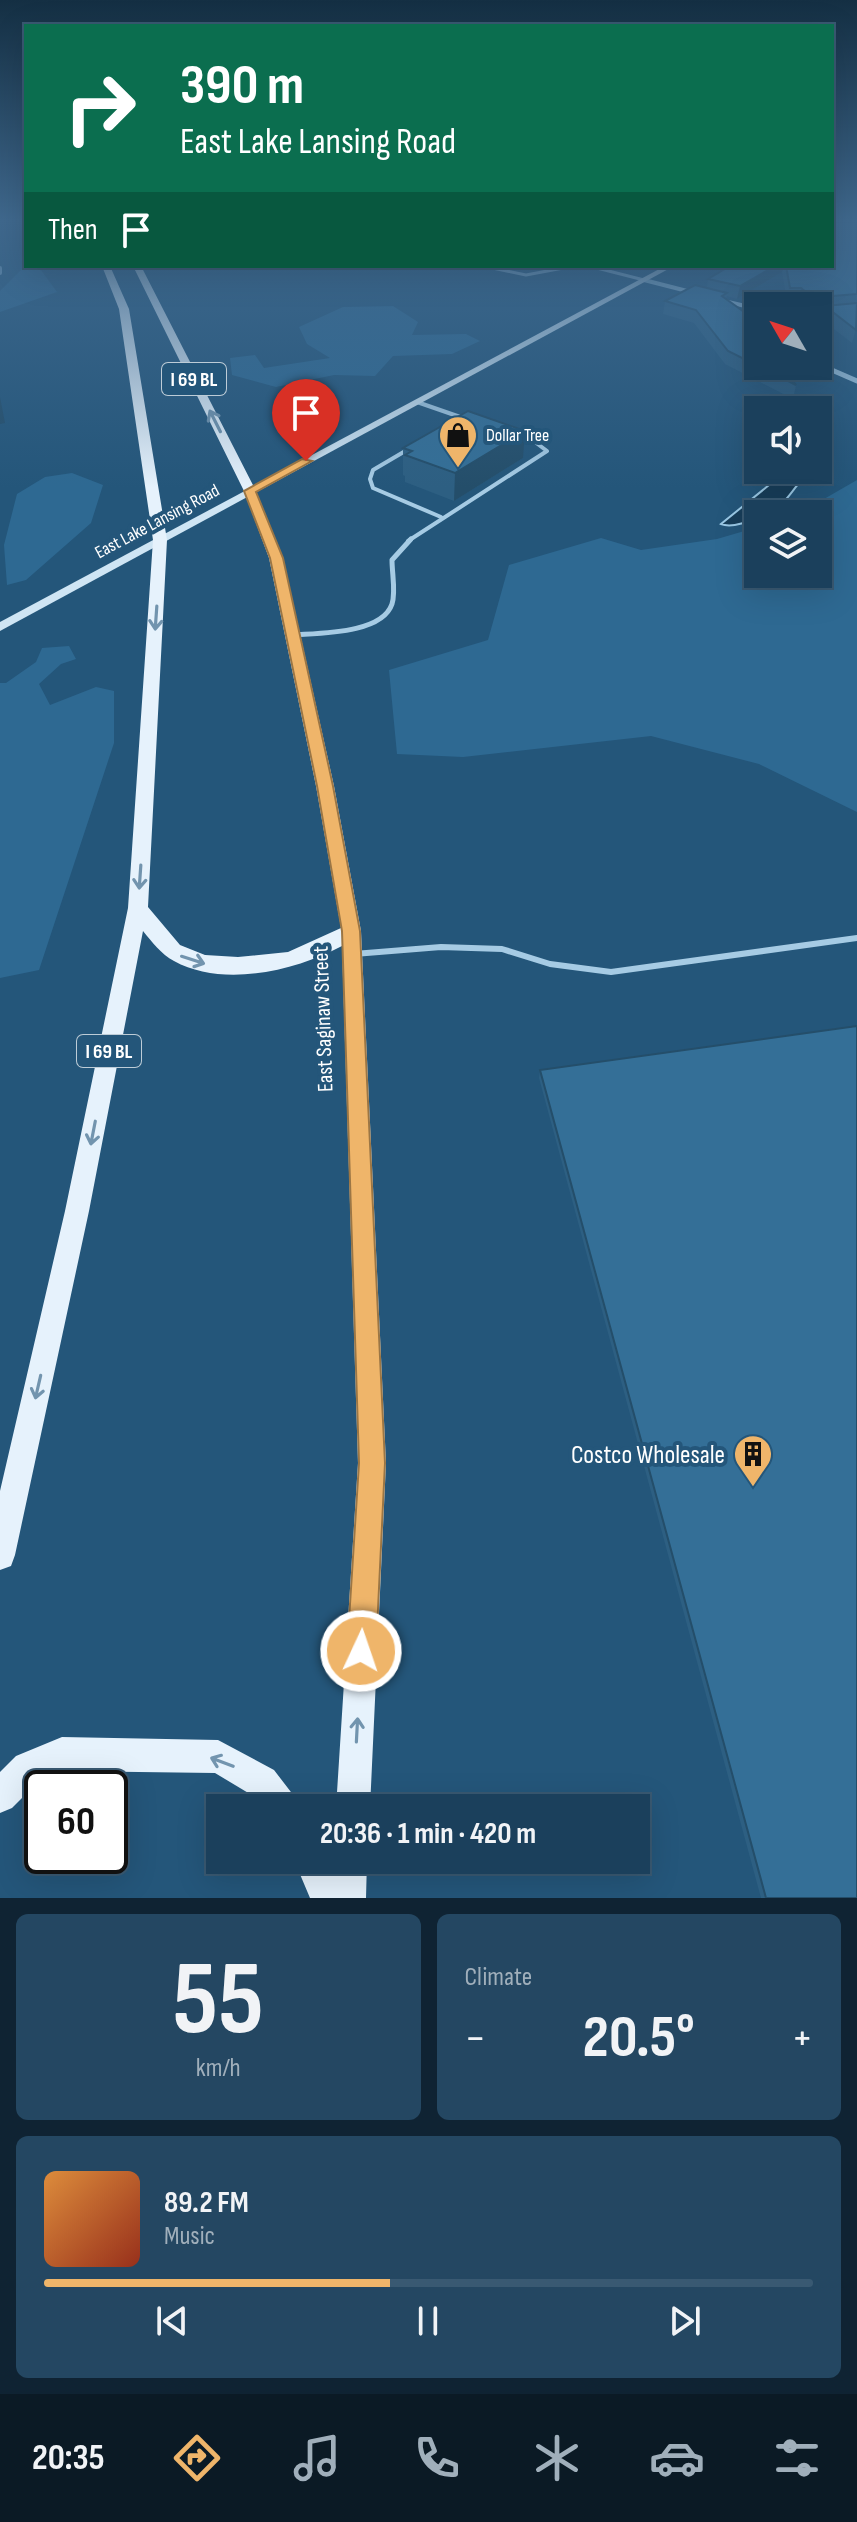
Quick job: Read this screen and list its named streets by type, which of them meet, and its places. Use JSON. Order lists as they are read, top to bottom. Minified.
{"streets":{"main road":["I 69 BL","East Saginaw Street"],"street":["East Lake Lansing Road"]},"crossings":[["I 69 BL","East Lake Lansing Road"],["East Lake Lansing Road","East Saginaw Street"]],"one_way":["East Saginaw Street"],"places":{"shop":["Dollar Tree"],"building":["Costco Wholesale"]},"north":"top left","page":{"turn":["390 m","East Lake Lansing Road"],"then":"Then","limit":"60","trip":"20:36 · 1 min · 420 m","tile":[["55","km/h"],"Climate"],"heat":["−","20.5°","+"],"song":["89.2 FM","Music"],"tabs":"20:35"}}
